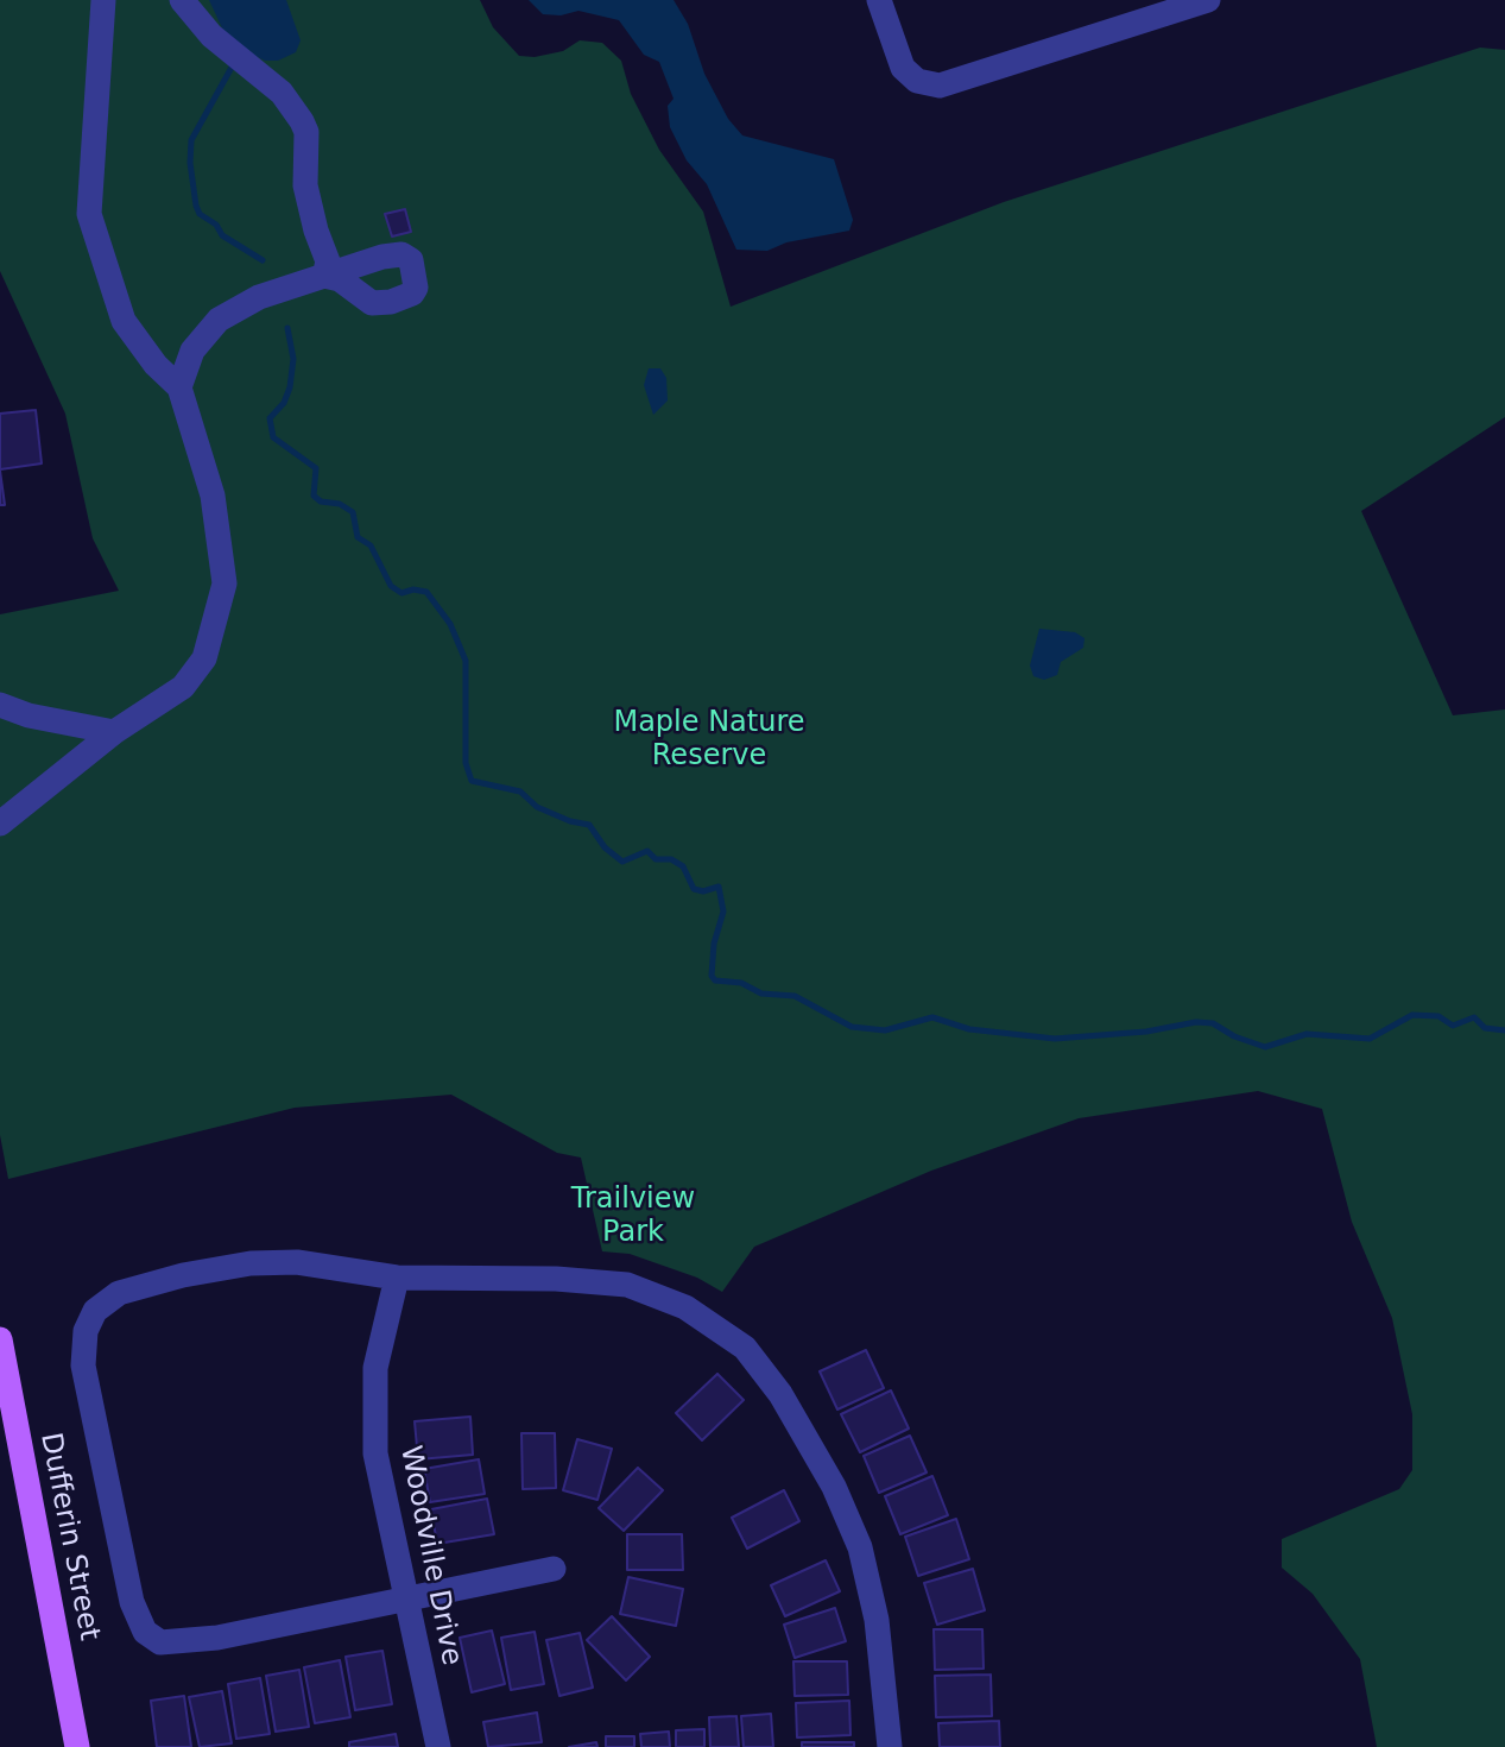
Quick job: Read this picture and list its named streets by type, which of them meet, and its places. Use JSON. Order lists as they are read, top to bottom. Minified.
{"streets":{"main road":["Dufferin Street"],"street":["Woodville Drive"]},"parks":["Maple Nature Reserve","Trailview Park"]}
